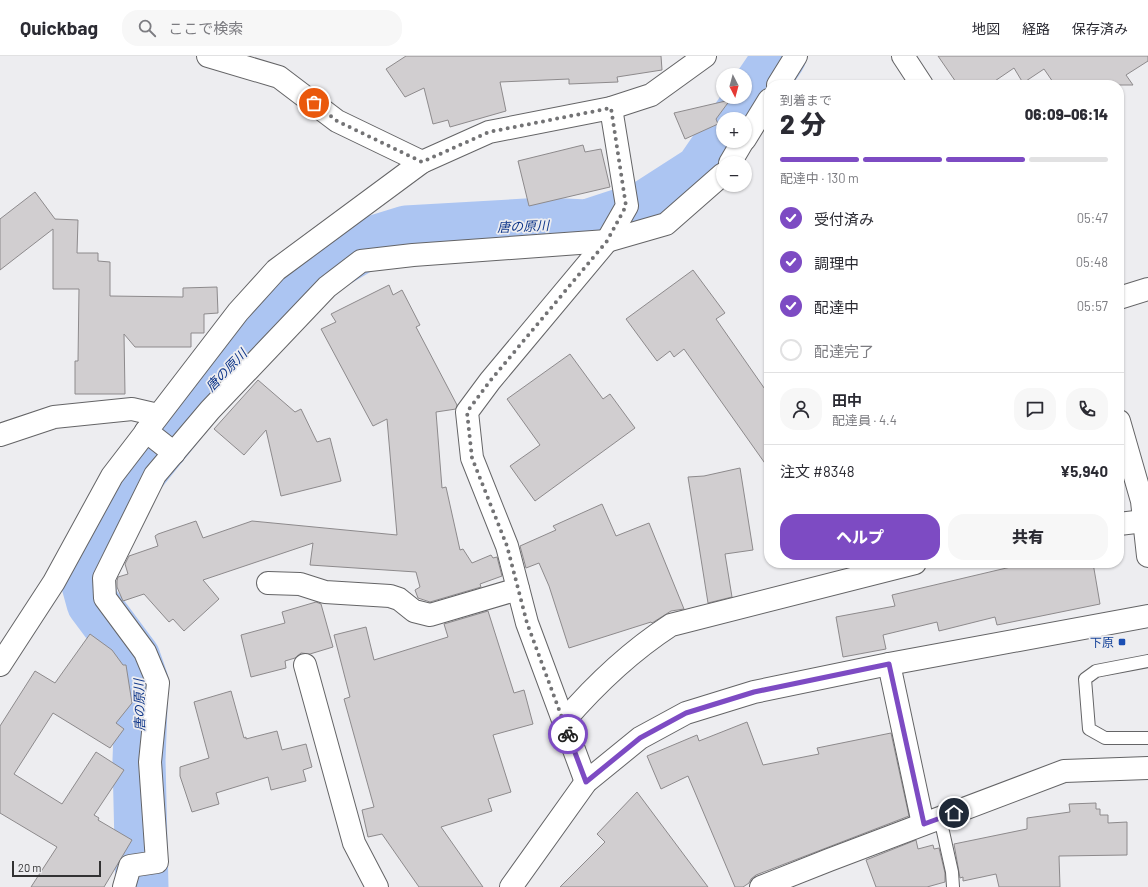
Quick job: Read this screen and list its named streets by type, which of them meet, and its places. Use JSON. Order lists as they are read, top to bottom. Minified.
{"water":["唐の原川"],"places":{"transit":["下原"]},"scale_bar":"20 m","north":"bottom","page":{"header":"Quickbag","search":"ここで検索","nav":["地図","経路","保存済み"],"map_buttons":["+","−"],"heading":["2 分","到着まで","06:09–06:14"],"panel":["田中","配達員 · 4.4","注文 #8348","¥5,940"],"bar":"配達中 · 130 m","list":[["受付済み","05:47"],["調理中","05:48"],["配達中","05:57"],"配達完了"],"buttons":["ヘルプ","共有"],"scale":"20 m"}}
